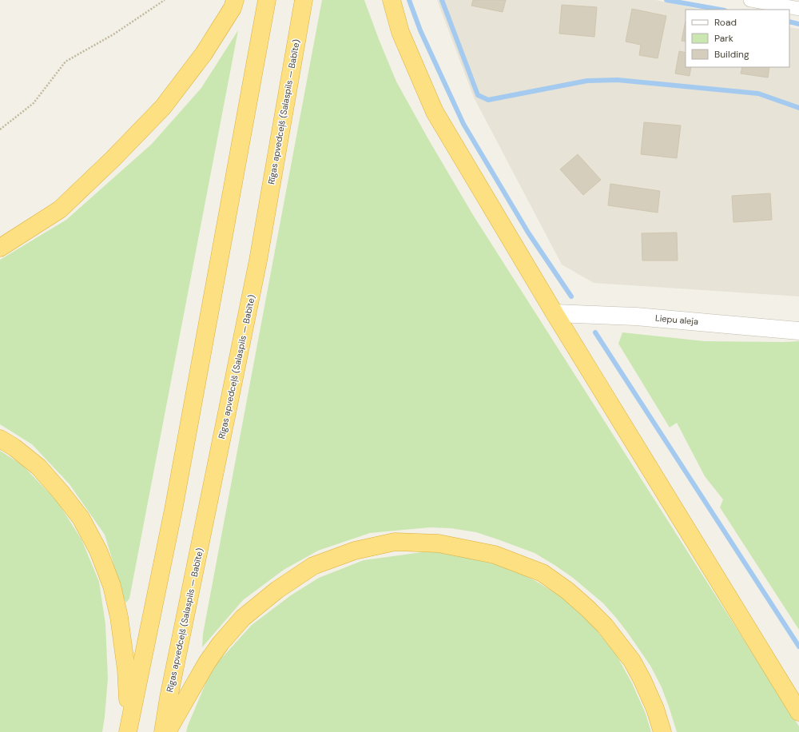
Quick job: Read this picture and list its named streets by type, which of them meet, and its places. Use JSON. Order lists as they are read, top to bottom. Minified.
{"streets":{"highway":["Rīgas apvedceļš (Salaspils — Babīte)"],"street":["Liepu aleja"]},"legend":["Road","Park","Building"]}
